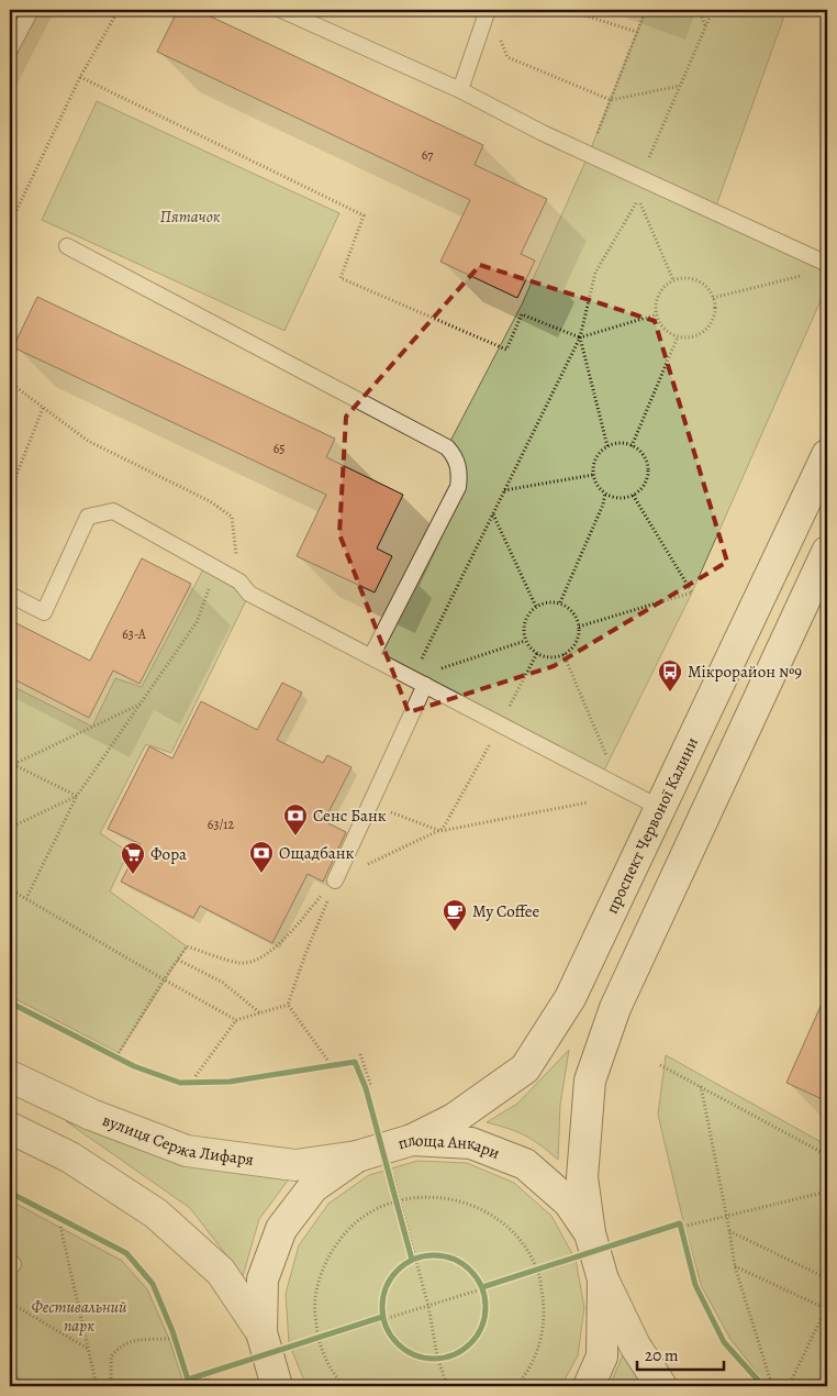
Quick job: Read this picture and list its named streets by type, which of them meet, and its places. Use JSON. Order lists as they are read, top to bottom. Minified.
{"streets":{"main road":["проспект Червоної Калини","вулиця Сержа Лифаря","площа Анкари"]},"crossings":[["проспект Червоної Калини","площа Анкари"],["вулиця Сержа Лифаря","площа Анкари"]],"parks":["Пятачок","Фестивальний парк"],"places":{"bus stop":["Мікрорайон №9"],"bank":["Сенс Банк","Ощадбанк"],"supermarket":["Фора"],"cafe":["My Coffee"]},"house_numbers":["67","65","63-А","63/12"],"scale_bar":"20 m"}
